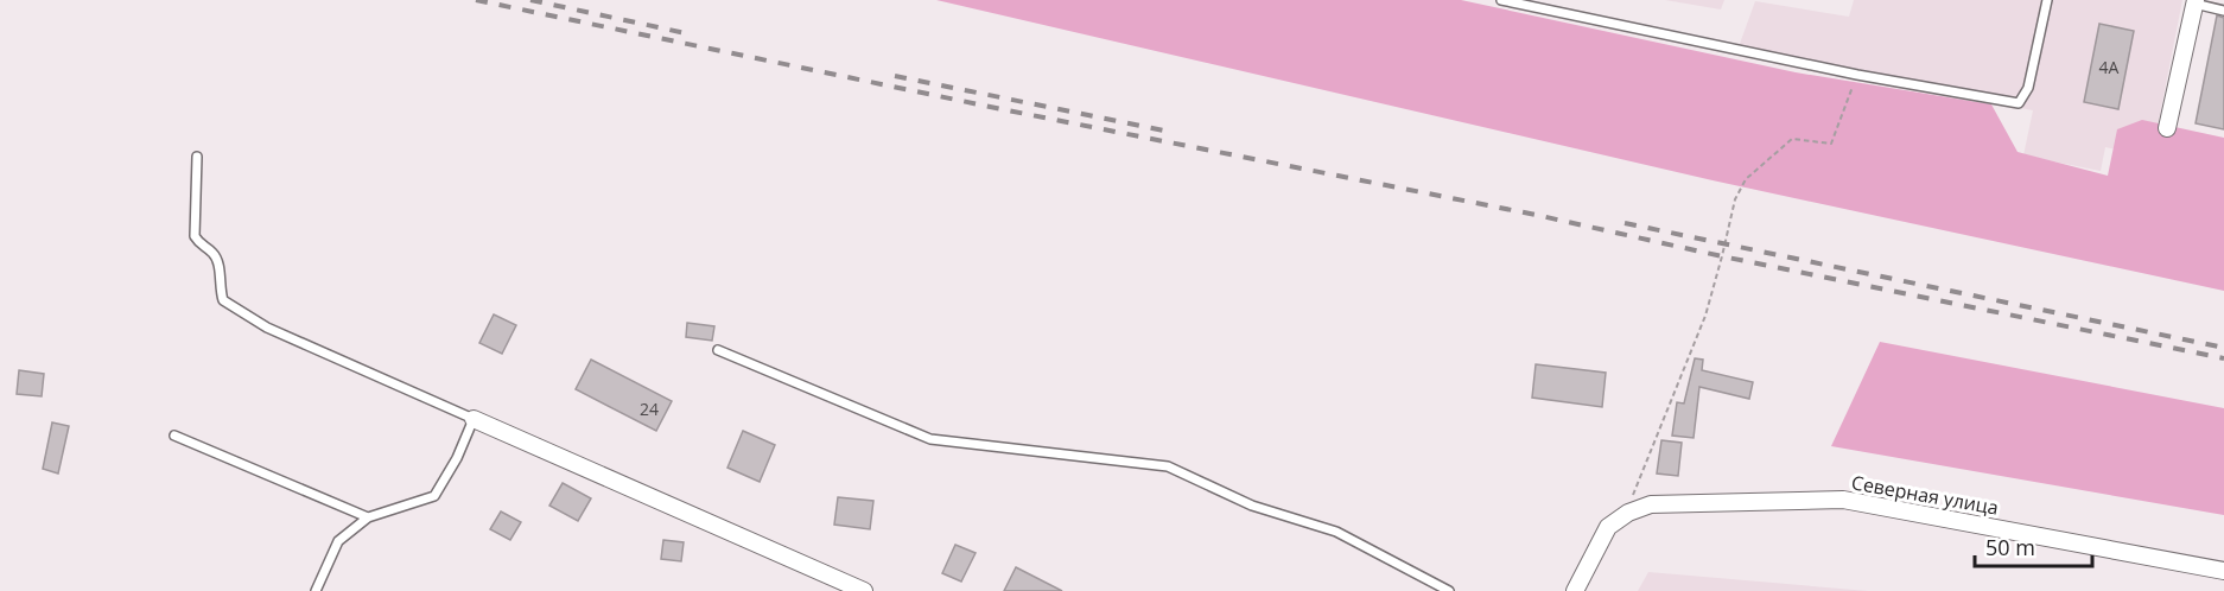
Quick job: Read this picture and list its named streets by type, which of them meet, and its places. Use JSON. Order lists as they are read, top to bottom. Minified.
{"streets":{"street":["Северная улица"]},"house_numbers":["4А","24"],"scale_bar":"50 m"}
